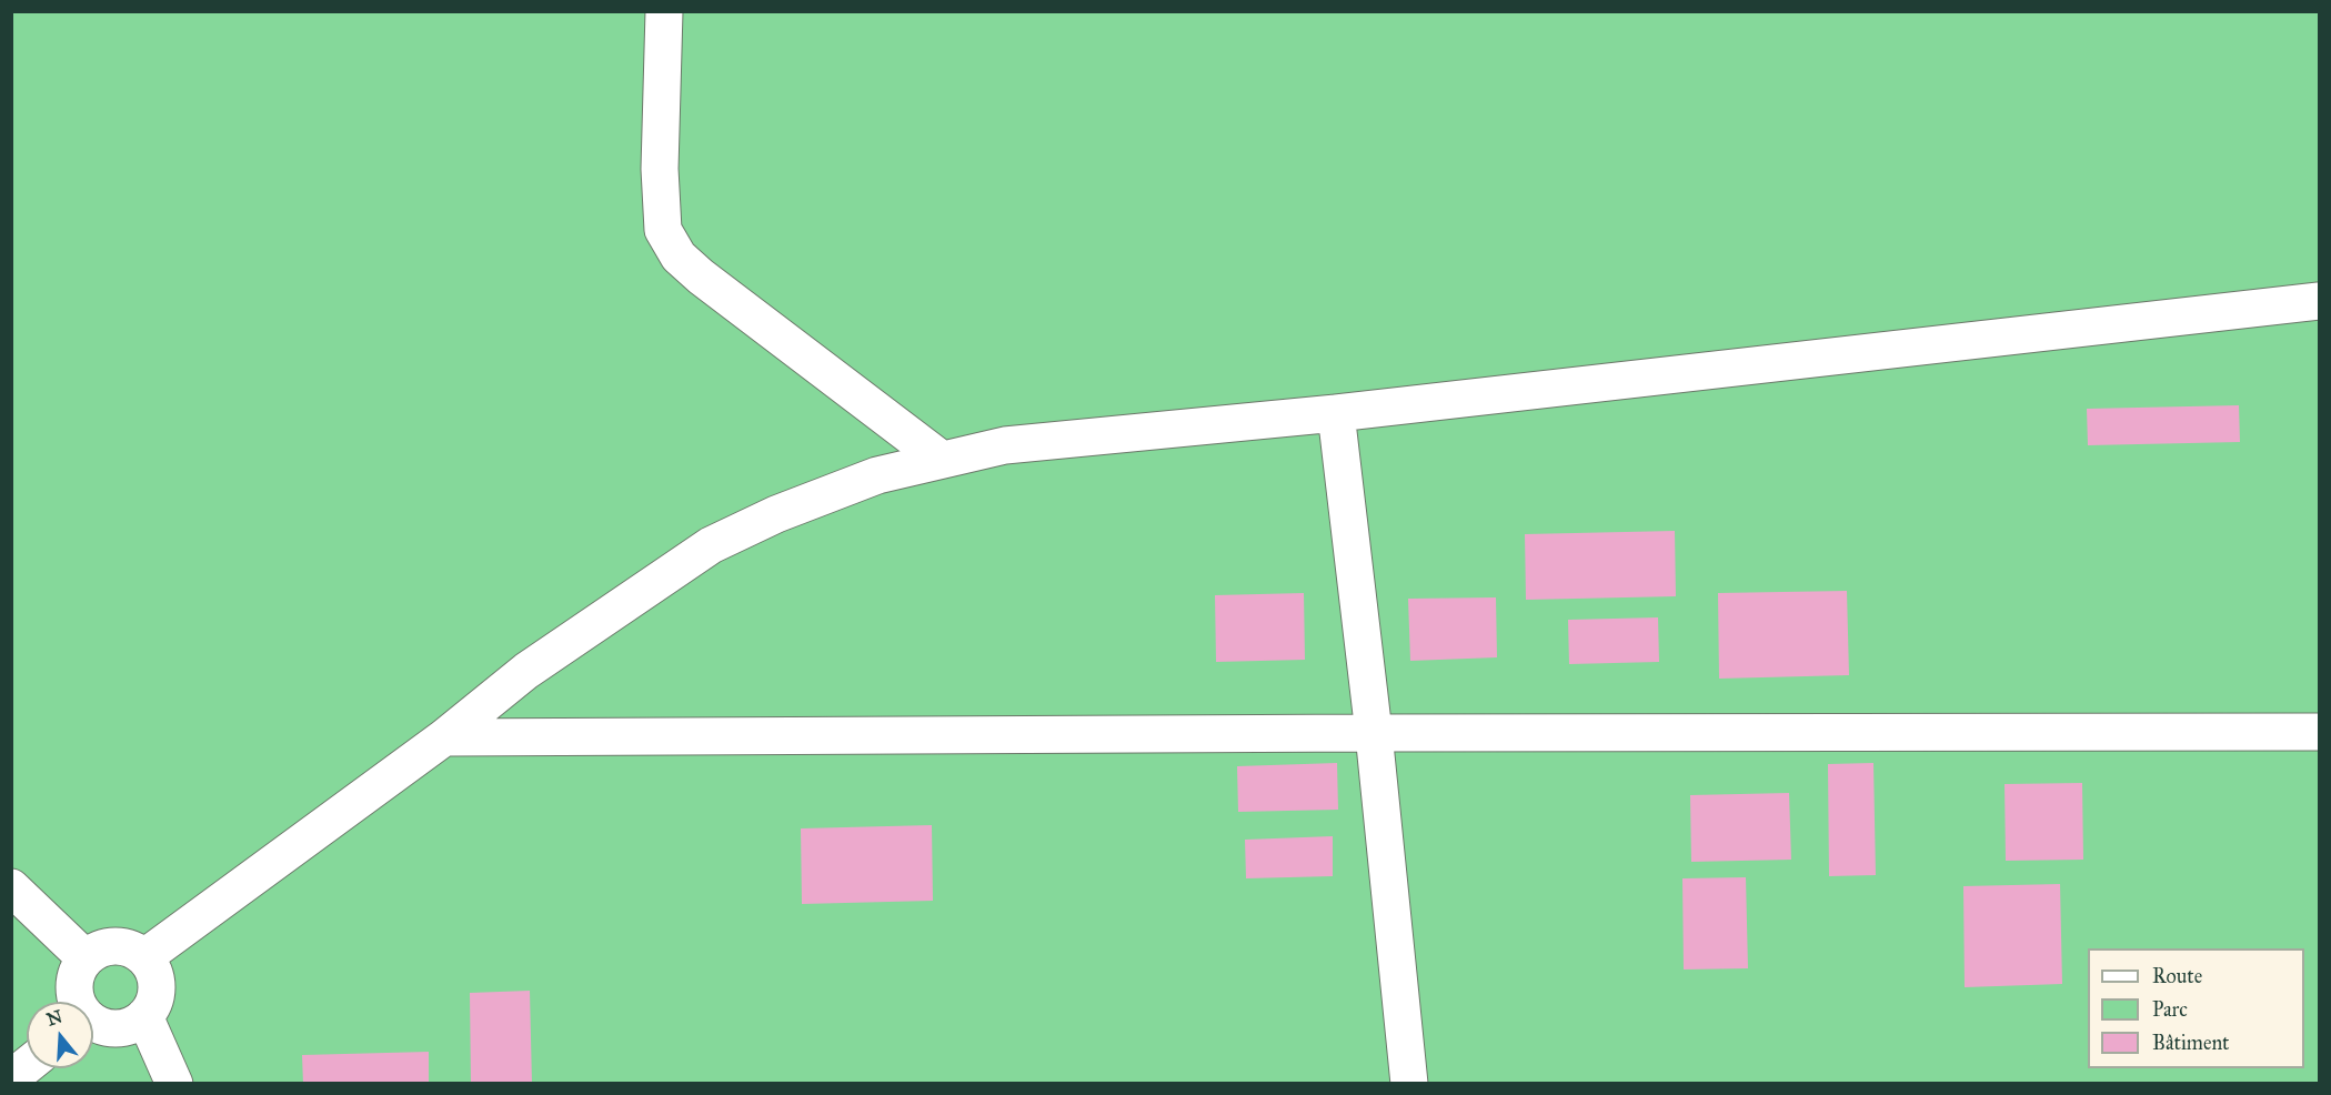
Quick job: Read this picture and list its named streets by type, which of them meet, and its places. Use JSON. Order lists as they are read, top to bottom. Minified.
{"legend":["Route","Parc","Bâtiment"],"north":"top"}
